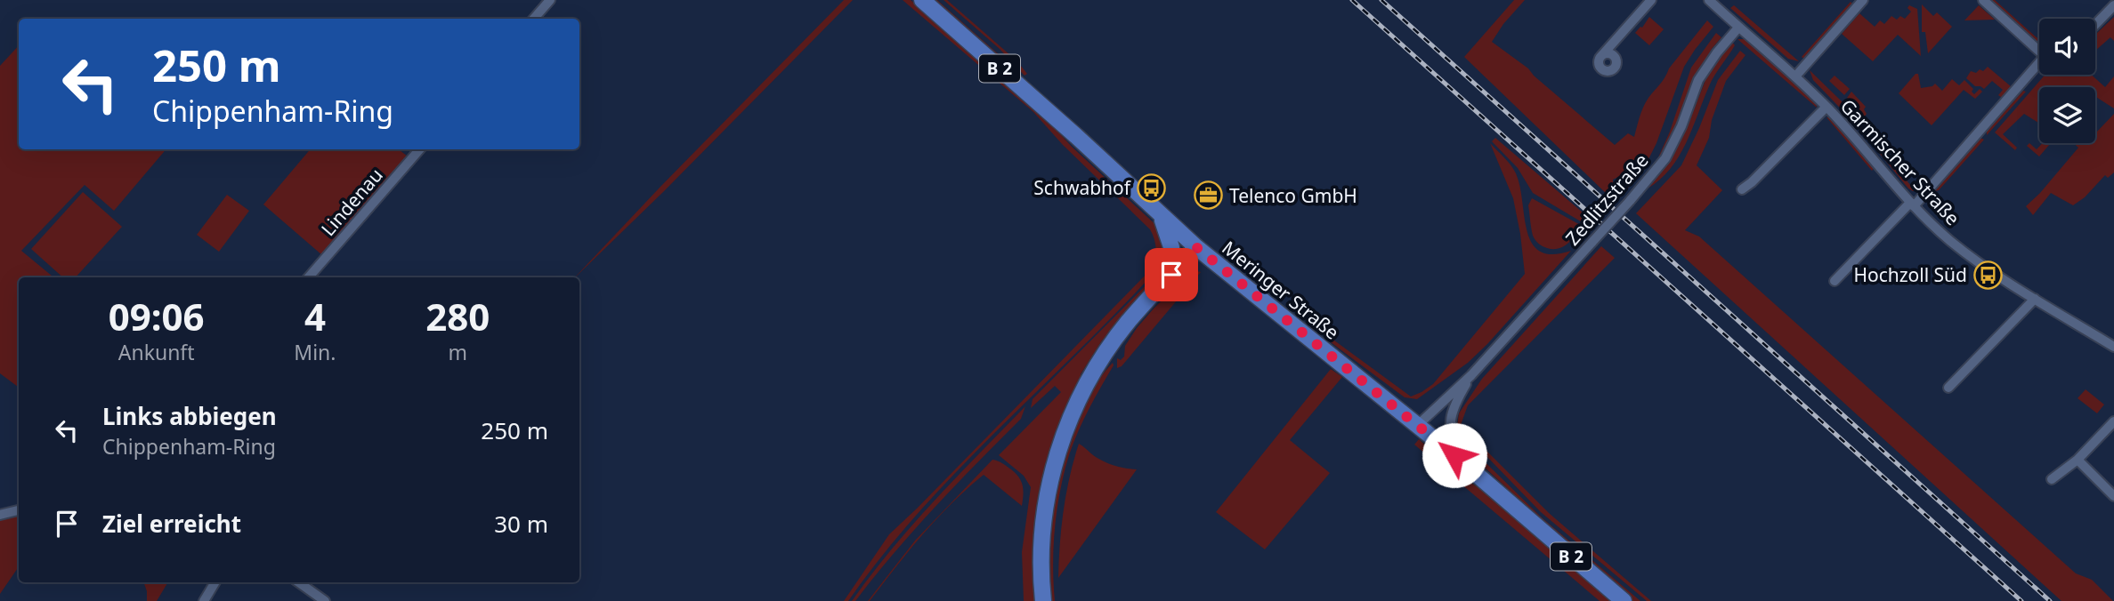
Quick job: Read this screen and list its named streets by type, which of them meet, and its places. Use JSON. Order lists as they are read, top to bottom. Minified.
{"streets":{"main road":["B 2","Meringer Straße"],"street":["Garmischer Straße","Zedlitzstraße","Lindenau"]},"crossings":[["Garmischer Straße","Zedlitzstraße"],["Zedlitzstraße","Meringer Straße"]],"places":{"bus stop":["Schwabhof","Hochzoll Süd"],"office":["Telenco GmbH"]},"page":{"turn":["250 m","Chippenham-Ring"],"eta":["09:06","Ankunft","4","Min.","280","m"],"list":[{"name":"Links abbiegen","note":"Chippenham-Ring","value":"250 m"},{"name":"Ziel erreicht","value":"30 m"}]}}
